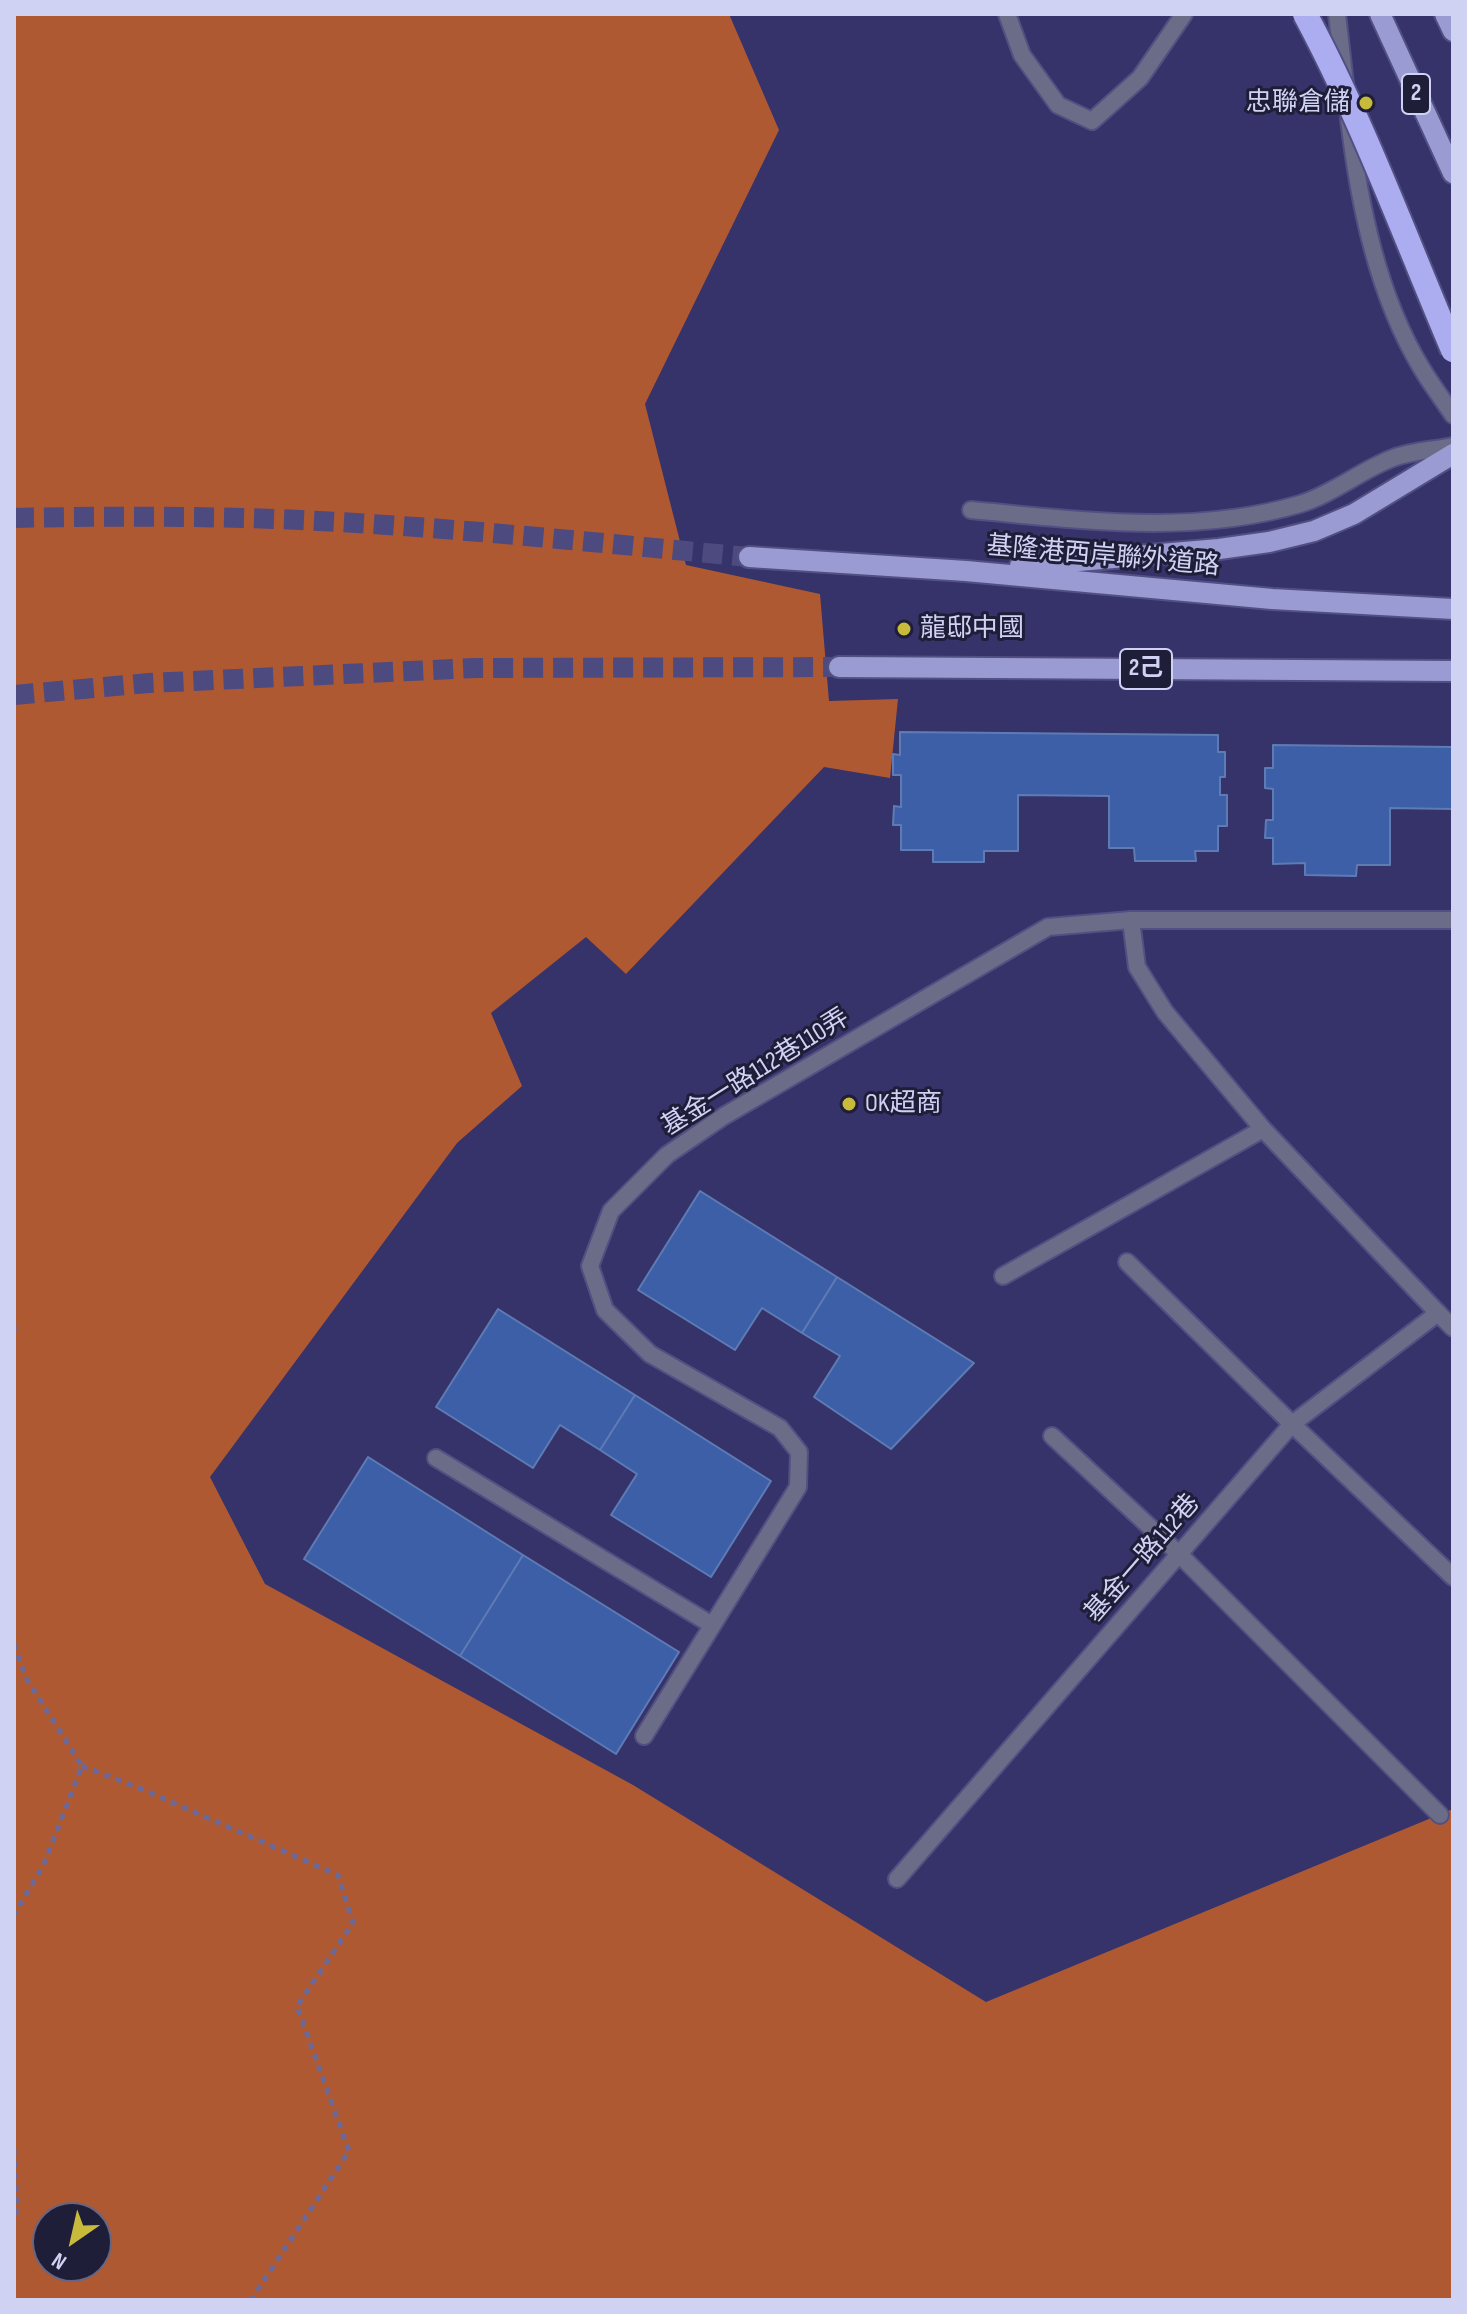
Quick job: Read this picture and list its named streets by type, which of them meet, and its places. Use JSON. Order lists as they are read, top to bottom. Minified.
{"streets":{"main road":["2","基隆港西岸聯外道路","2己"],"street":["基金一路112巷110弄","基金一路112巷"]},"places":["忠聯倉儲","龍邸中國","OK超商"],"north":"bottom left"}
